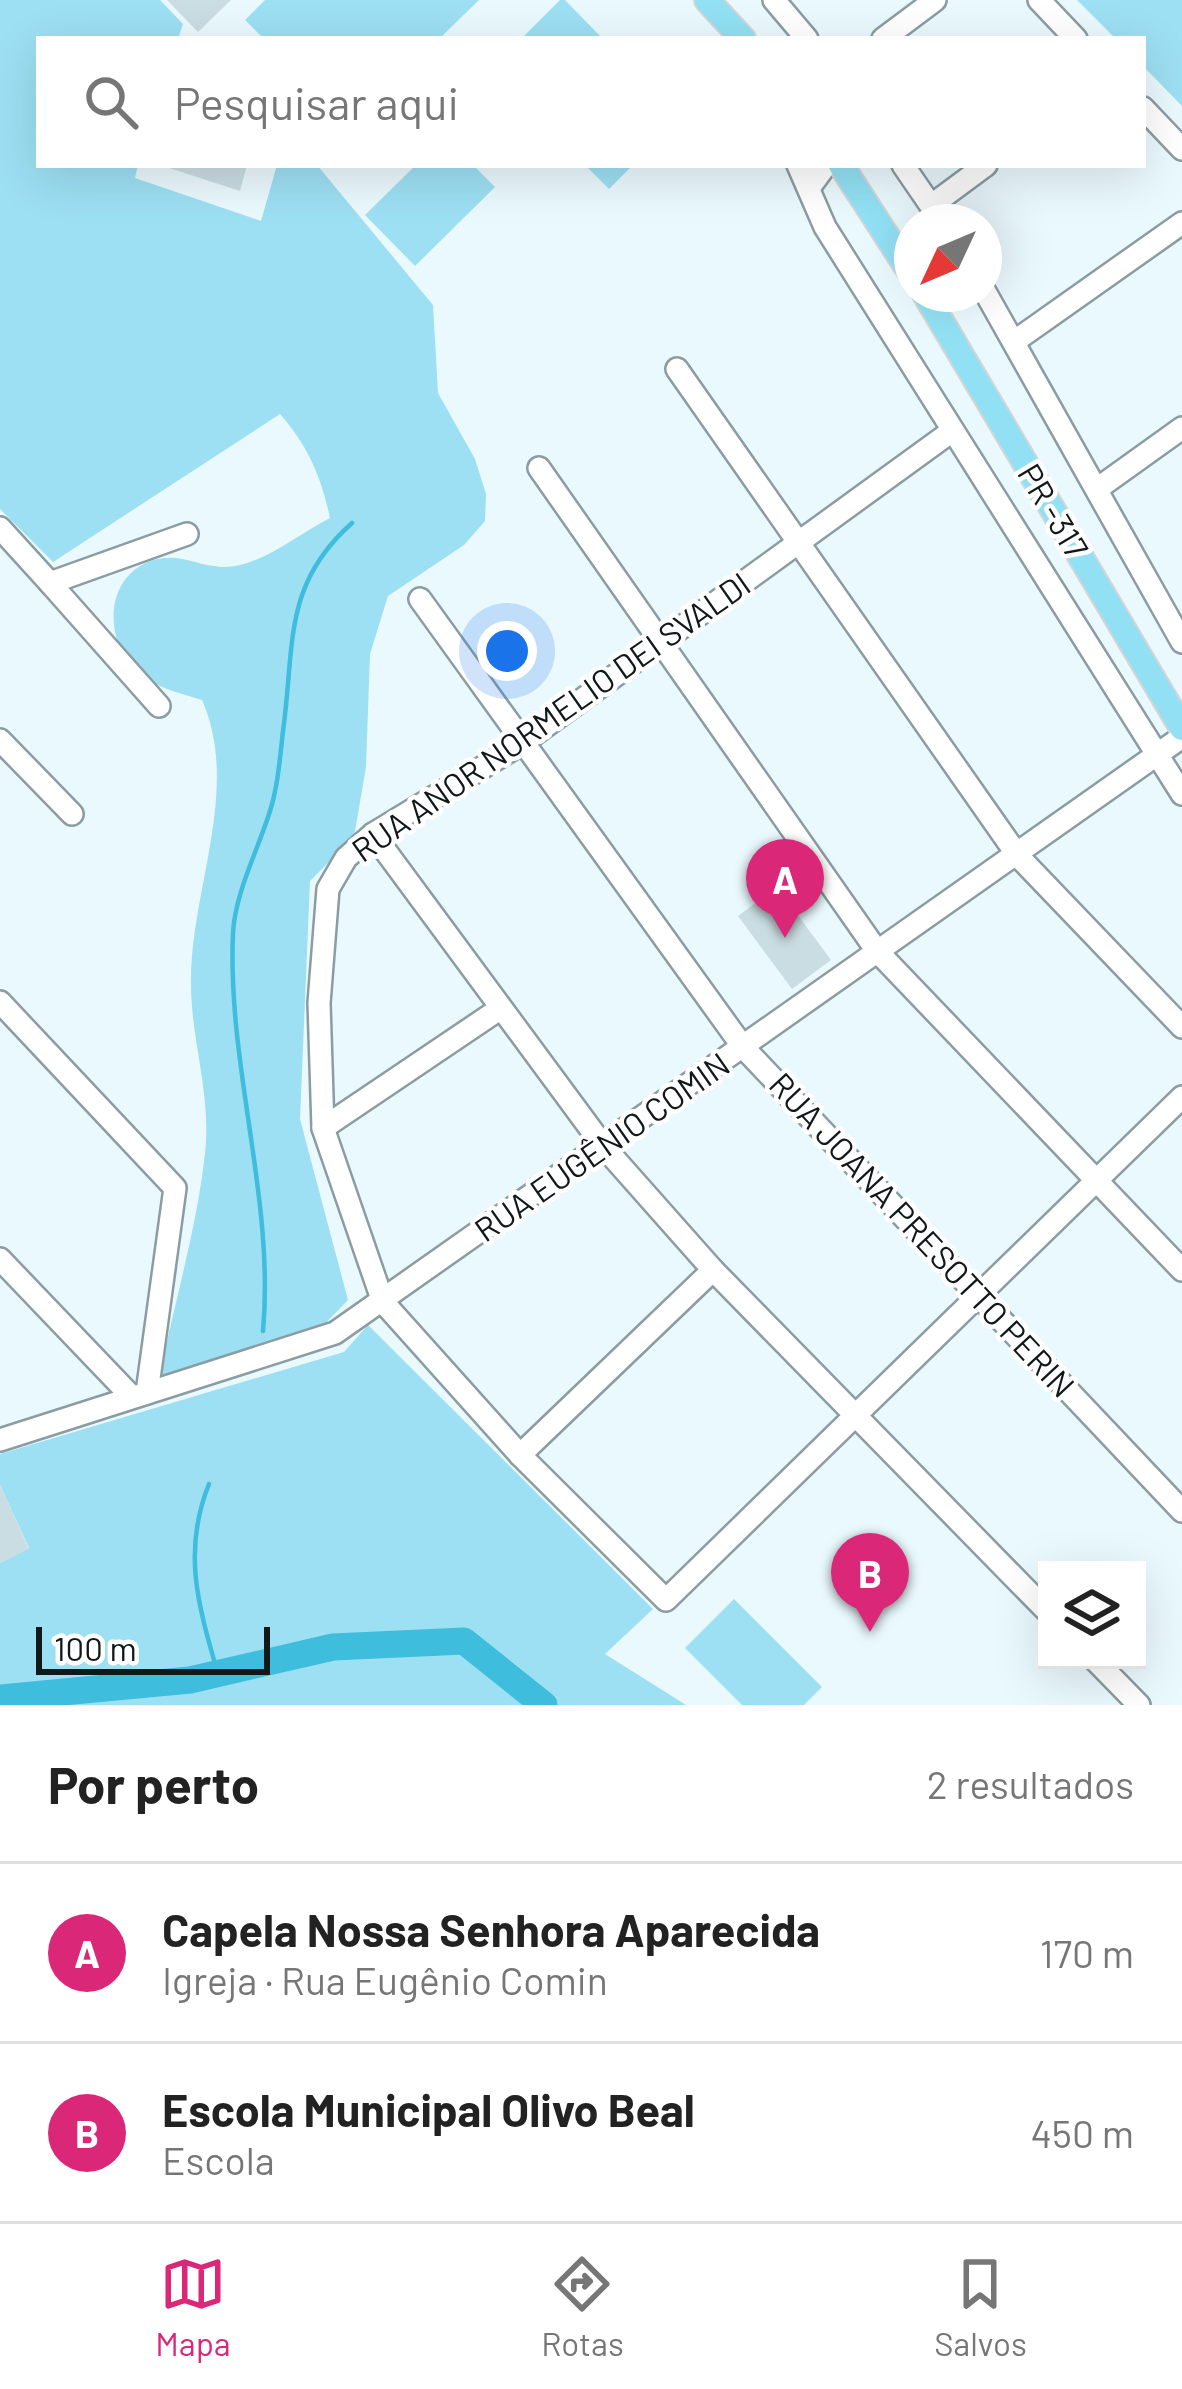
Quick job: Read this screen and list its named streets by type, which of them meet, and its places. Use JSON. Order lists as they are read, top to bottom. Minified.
{"streets":{"main road":["PR -317"],"street":["RUA ANOR NORMELIO DEI SVALDI","RUA EUGÊNIO COMIN","RUA JOANA PRESOTTO PERIN"]},"crossings":[["PR -317","RUA EUGÊNIO COMIN"],["RUA ANOR NORMELIO DEI SVALDI","RUA EUGÊNIO COMIN"],["RUA ANOR NORMELIO DEI SVALDI","RUA JOANA PRESOTTO PERIN"],["RUA EUGÊNIO COMIN","RUA JOANA PRESOTTO PERIN"]],"scale_bar":"100 m","north":"bottom left","page":{"search":"Pesquisar aqui","pins":["A","B"],"scale":"100 m","heading":["Por perto","2 resultados"],"list":[{"mark":"A","name":"Capela Nossa Senhora Aparecida","note":"Igreja · Rua Eugênio Comin","value":"170 m"},{"mark":"B","name":"Escola Municipal Olivo Beal","note":"Escola","value":"450 m"}],"nav":["Mapa","Rotas","Salvos"]}}
